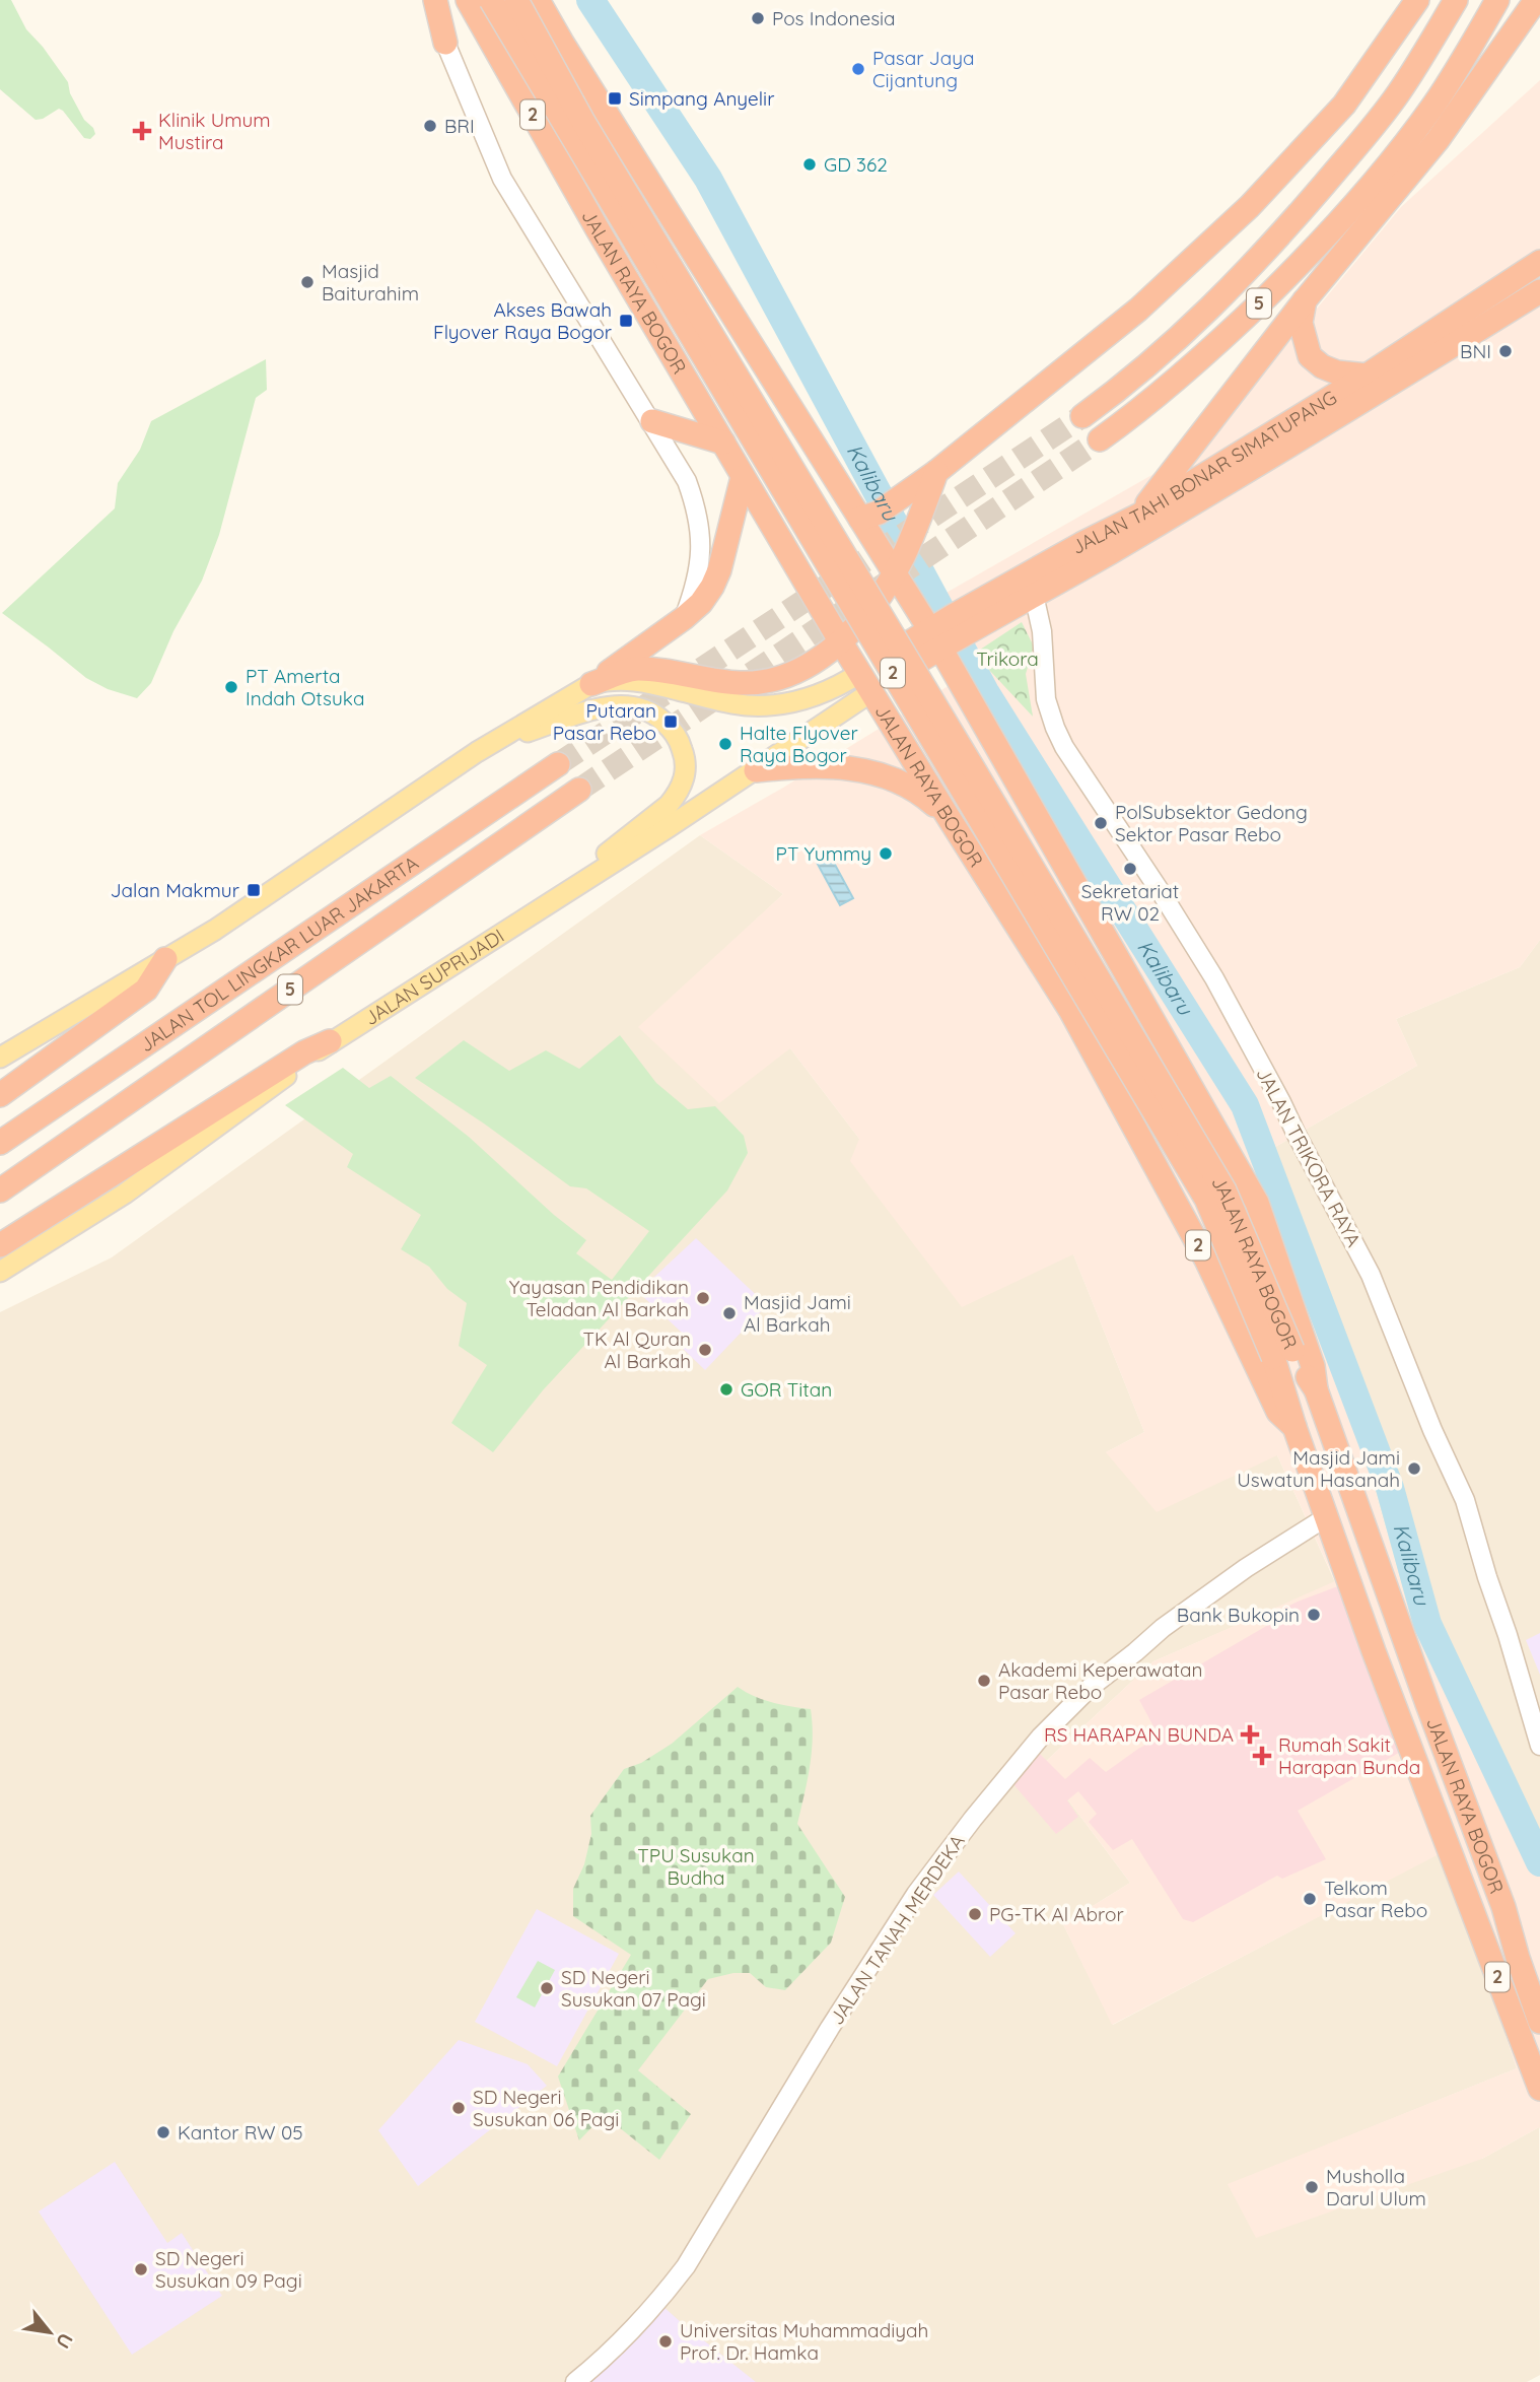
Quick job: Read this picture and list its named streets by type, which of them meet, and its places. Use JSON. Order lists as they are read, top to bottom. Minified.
{"streets":{"highway":["2","JALAN RAYA BOGOR","5","JALAN TAHI BONAR SIMATUPANG","JALAN TOL LINGKAR LUAR JAKARTA"],"main road":["JALAN SUPRIJADI"],"street":["JALAN TRIKORA RAYA","JALAN TANAH MERDEKA"]},"crossings":[["JALAN RAYA BOGOR","JALAN TAHI BONAR SIMATUPANG"],["JALAN RAYA BOGOR","JALAN SUPRIJADI"],["JALAN RAYA BOGOR","JALAN TANAH MERDEKA"],["JALAN TAHI BONAR SIMATUPANG","JALAN SUPRIJADI"],["JALAN TAHI BONAR SIMATUPANG","JALAN TRIKORA RAYA"]],"water":["Kalibaru"],"parks":["Trikora","TPU Susukan Budha"],"places":{"other":["Pos Indonesia","Pasar Jaya Cijantung","BRI","GD 362","Masjid Baiturahim","BNI","PT Amerta Indah Otsuka","Halte Flyover Raya Bogor","PolSubsektor Gedong Sektor Pasar Rebo","PT Yummy","Sekretariat RW 02","Yayasan Pendidikan Teladan Al Barkah","Masjid Jami Al Barkah","TK Al Quran Al Barkah","GOR Titan","Masjid Jami Uswatun Hasanah","Bank Bukopin","Akademi Keperawatan Pasar Rebo","Telkom Pasar Rebo","PG-TK Al Abror","SD Negeri Susukan 07 Pagi","SD Negeri Susukan 06 Pagi","Kantor RW 05","Musholla Darul Ulum","SD Negeri Susukan 09 Pagi","Universitas Muhammadiyah Prof. Dr. Hamka"],"transit":["Simpang Anyelir","Akses Bawah Flyover Raya Bogor","Putaran Pasar Rebo","Jalan Makmur"],"health":["Klinik Umum Mustira","RS HARAPAN BUNDA","Rumah Sakit Harapan Bunda"]},"north":"bottom right"}
